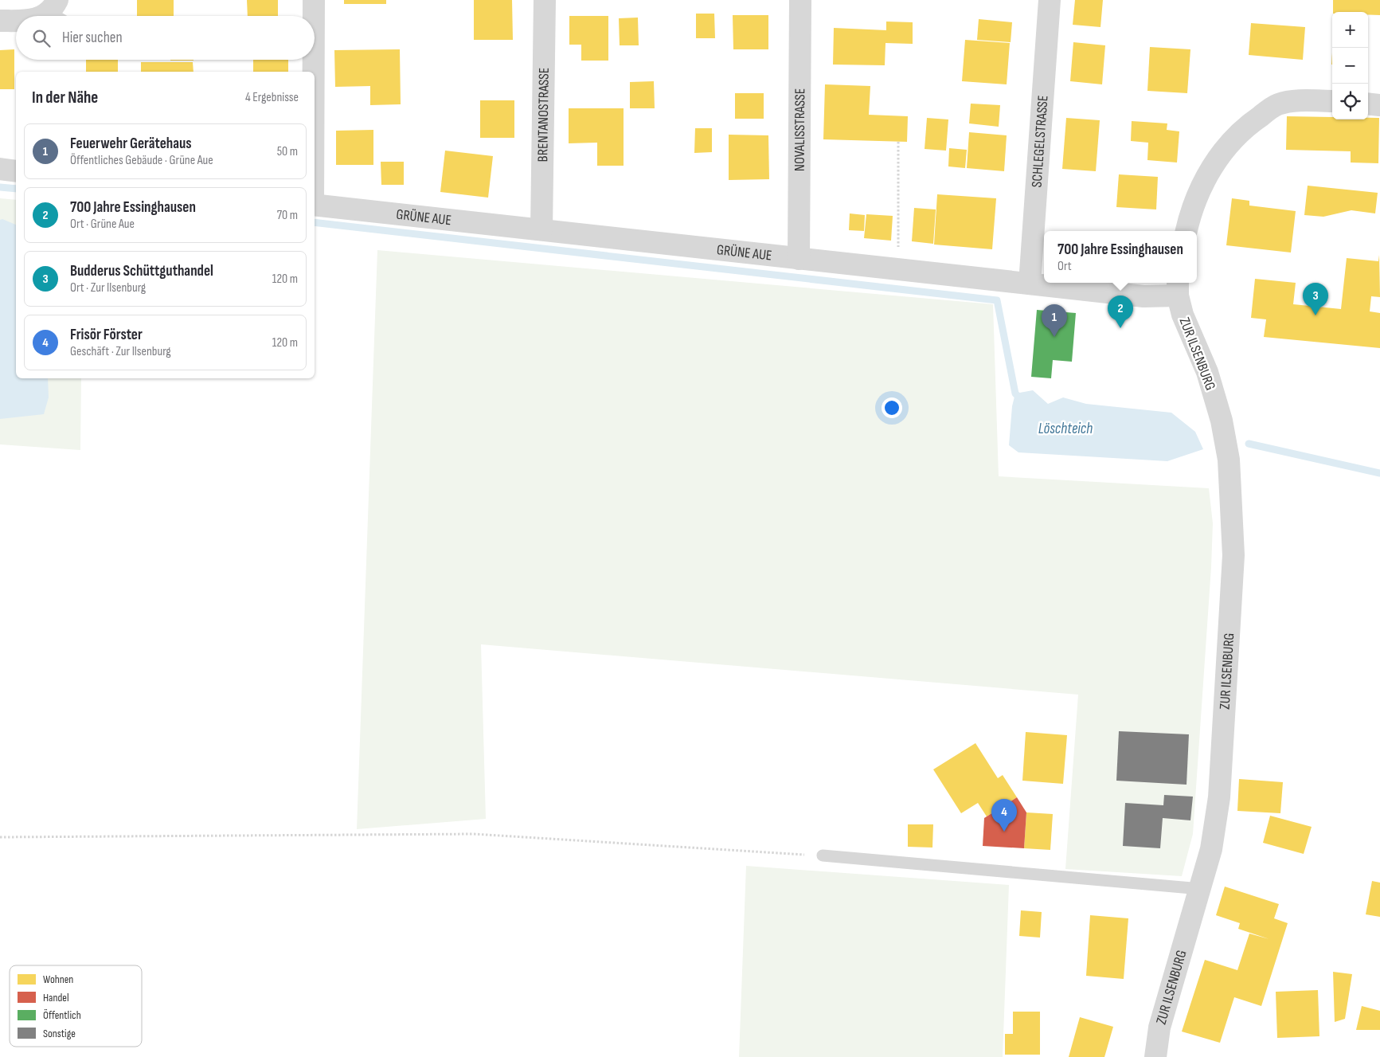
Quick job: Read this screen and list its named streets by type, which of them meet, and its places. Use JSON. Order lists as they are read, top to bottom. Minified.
{"streets":{"street":["BRENTANOSTRASSE","NOVALISSTRASSE","SCHLEGELSTRASSE","GRÜNE AUE","ZUR ILSENBURG"]},"crossings":[["BRENTANOSTRASSE","GRÜNE AUE"],["NOVALISSTRASSE","GRÜNE AUE"],["SCHLEGELSTRASSE","GRÜNE AUE"],["GRÜNE AUE","ZUR ILSENBURG"]],"water":["Löschteich"],"legend":["Wohnen","Handel","Öffentlich","Sonstige"],"page":{"map_buttons":["+","−"],"search":"Hier suchen","heading":["In der Nähe","4 Ergebnisse"],"list":[{"mark":"1","name":"Feuerwehr Gerätehaus","note":"Öffentliches Gebäude · Grüne Aue","value":"50 m"},{"mark":"2","name":"700 Jahre Essinghausen","note":"Ort · Grüne Aue","value":"70 m"},{"mark":"3","name":"Budderus Schüttguthandel","note":"Ort · Zur Ilsenburg","value":"120 m"},{"mark":"4","name":"Frisör Förster","note":"Geschäft · Zur Ilsenburg","value":"120 m"}],"popup":["700 Jahre Essinghausen","Ort"],"pins":["3","2","1","4"]}}
